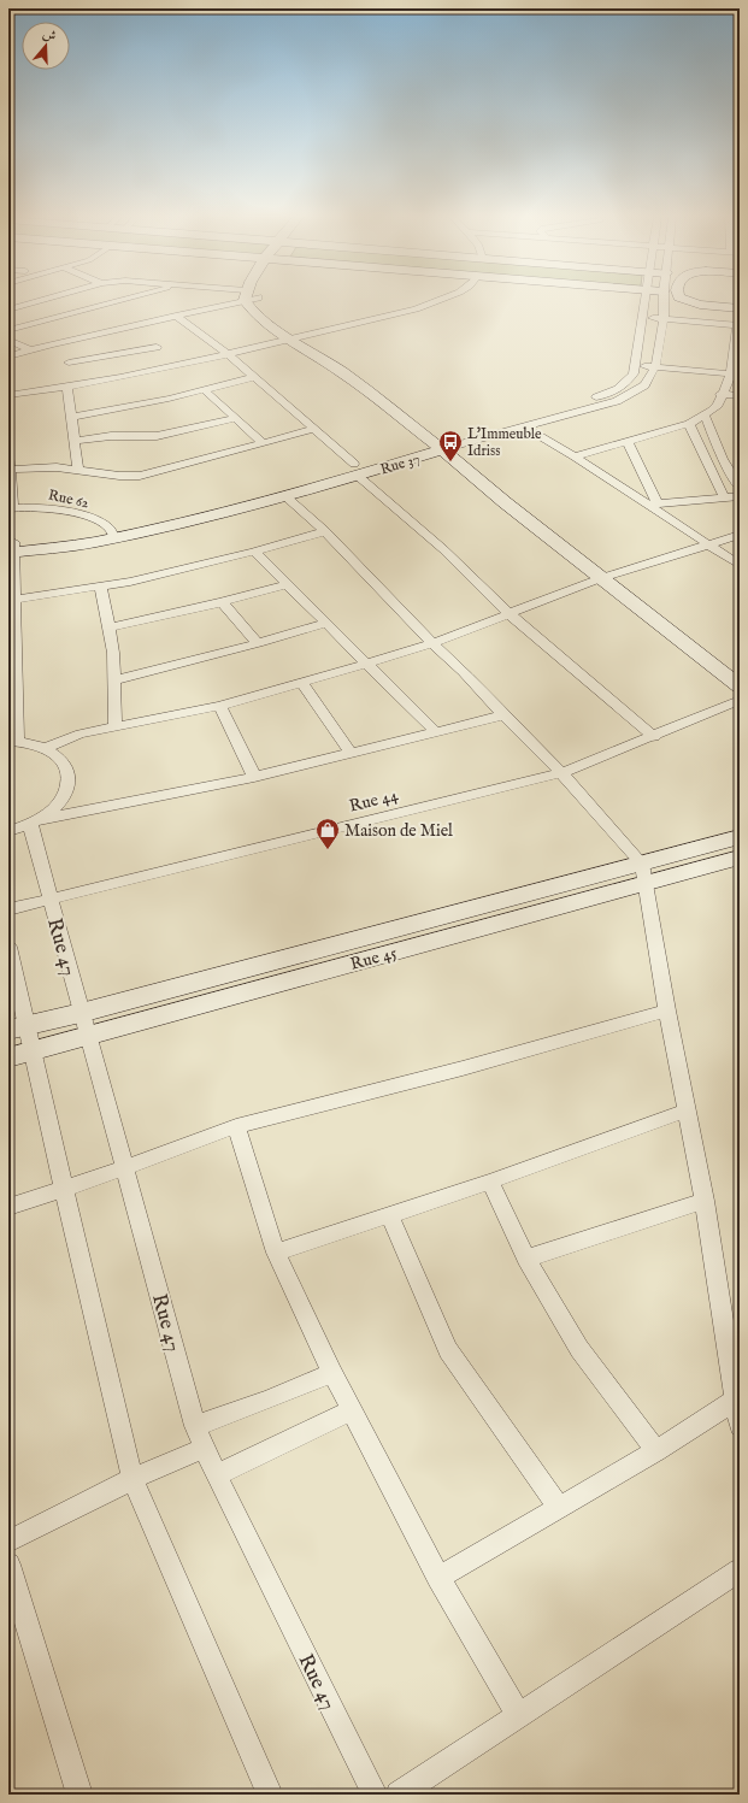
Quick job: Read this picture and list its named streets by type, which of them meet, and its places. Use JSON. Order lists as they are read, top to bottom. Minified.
{"streets":{"street":["Rue 37","Rue 62","Rue 44","Rue 47","Rue 45"]},"crossings":[["Rue 37","Rue 62"],["Rue 44","Rue 47"],["Rue 47","Rue 45"]],"places":{"bus stop":["L'Immeuble Idriss"],"shop":["Maison de Miel"]},"north":"top"}
